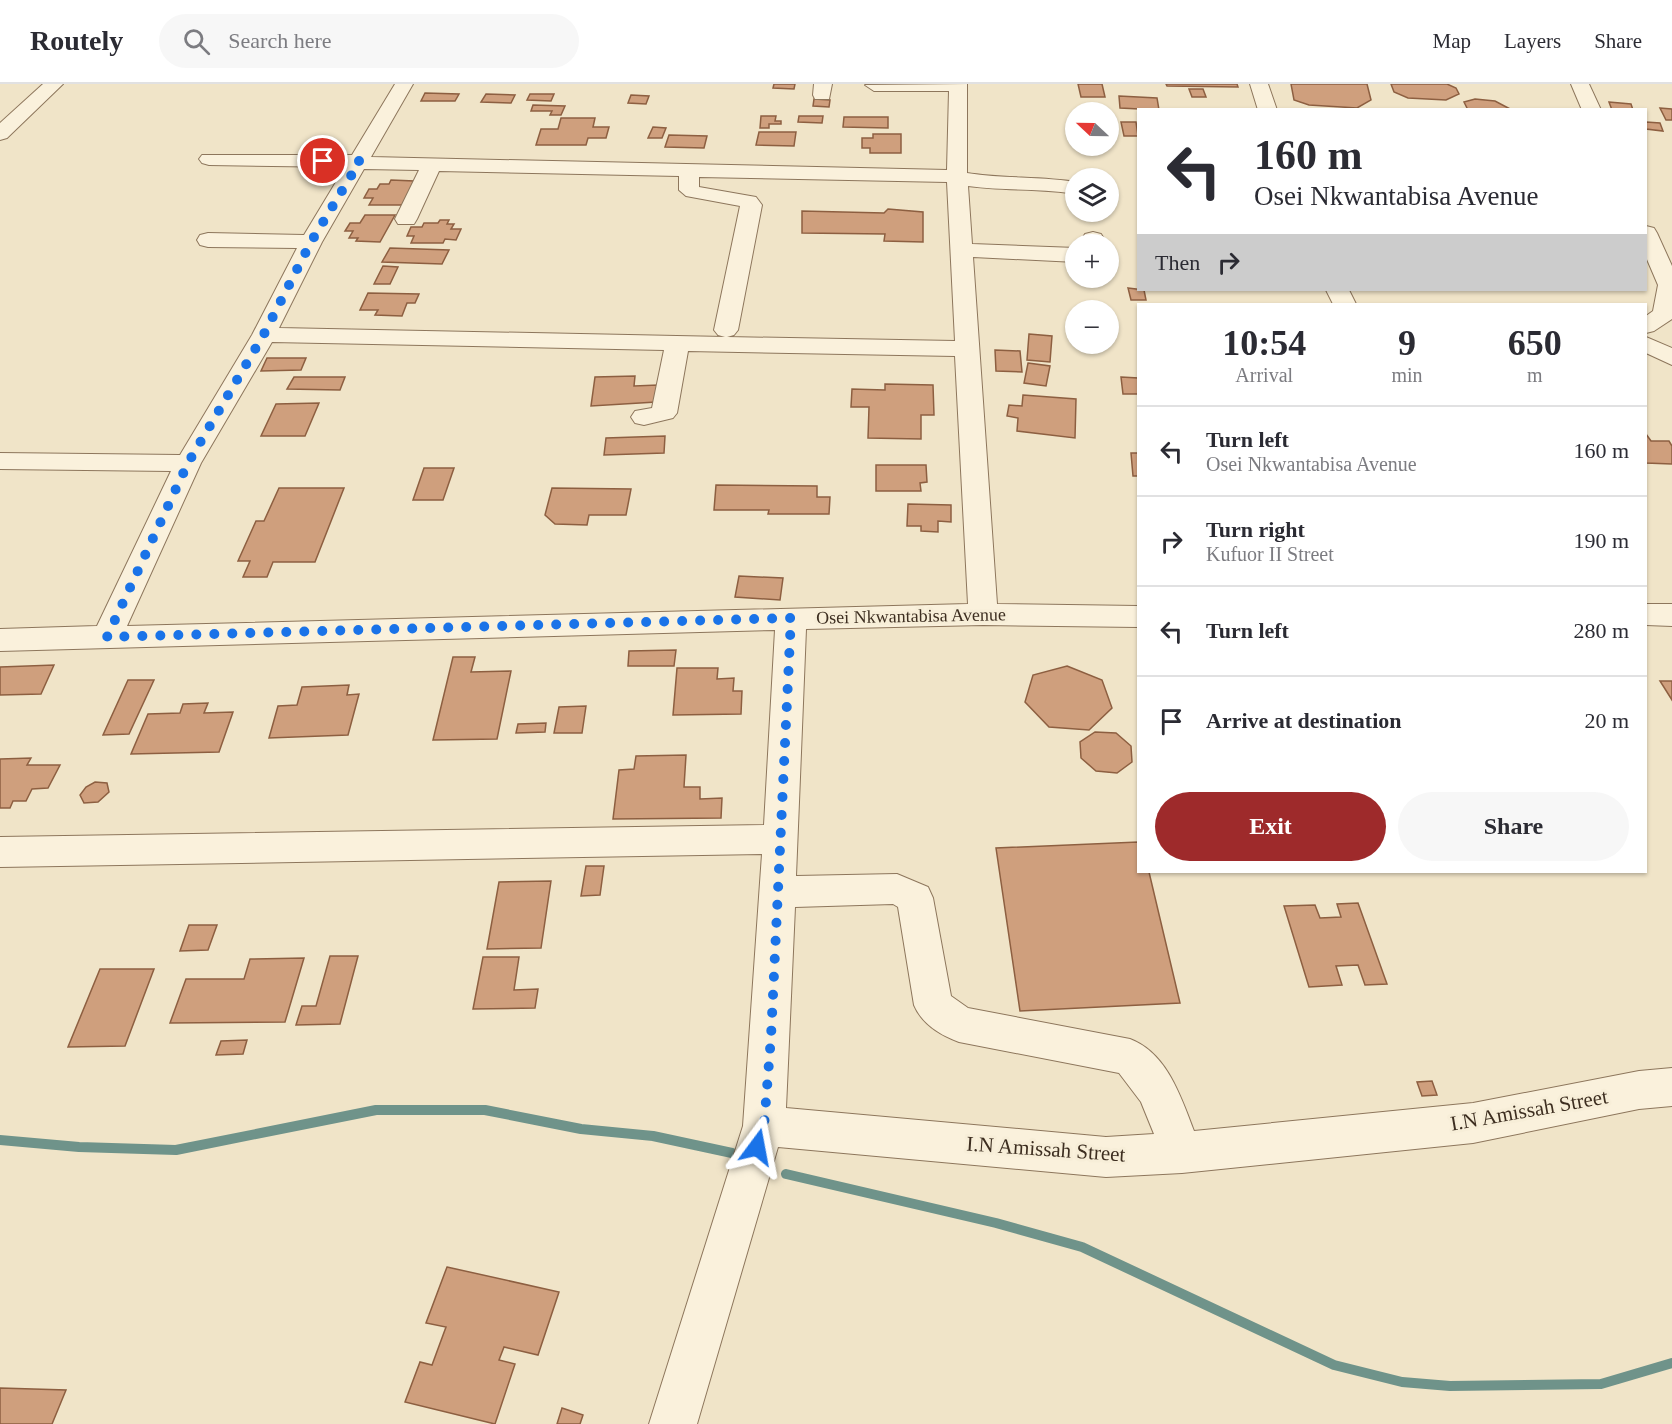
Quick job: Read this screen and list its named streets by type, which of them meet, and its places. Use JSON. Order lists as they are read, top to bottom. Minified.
{"streets":{"street":["Osei Nkwantabisa Avenue","I.N Amissah Street"]},"north":"left","page":{"header":"Routely","search":"Search here","nav":["Map","Layers","Share"],"map_buttons":["+","−"],"turn":["160 m","Osei Nkwantabisa Avenue"],"then":"Then","eta":["10:54","Arrival","9","min","650","m"],"list":[{"name":"Turn left","note":"Osei Nkwantabisa Avenue","value":"160 m"},{"name":"Turn right","note":"Kufuor II Street","value":"190 m"},{"name":"Turn left","value":"280 m"},{"name":"Arrive at destination","value":"20 m"}],"buttons":["Exit","Share"]}}
